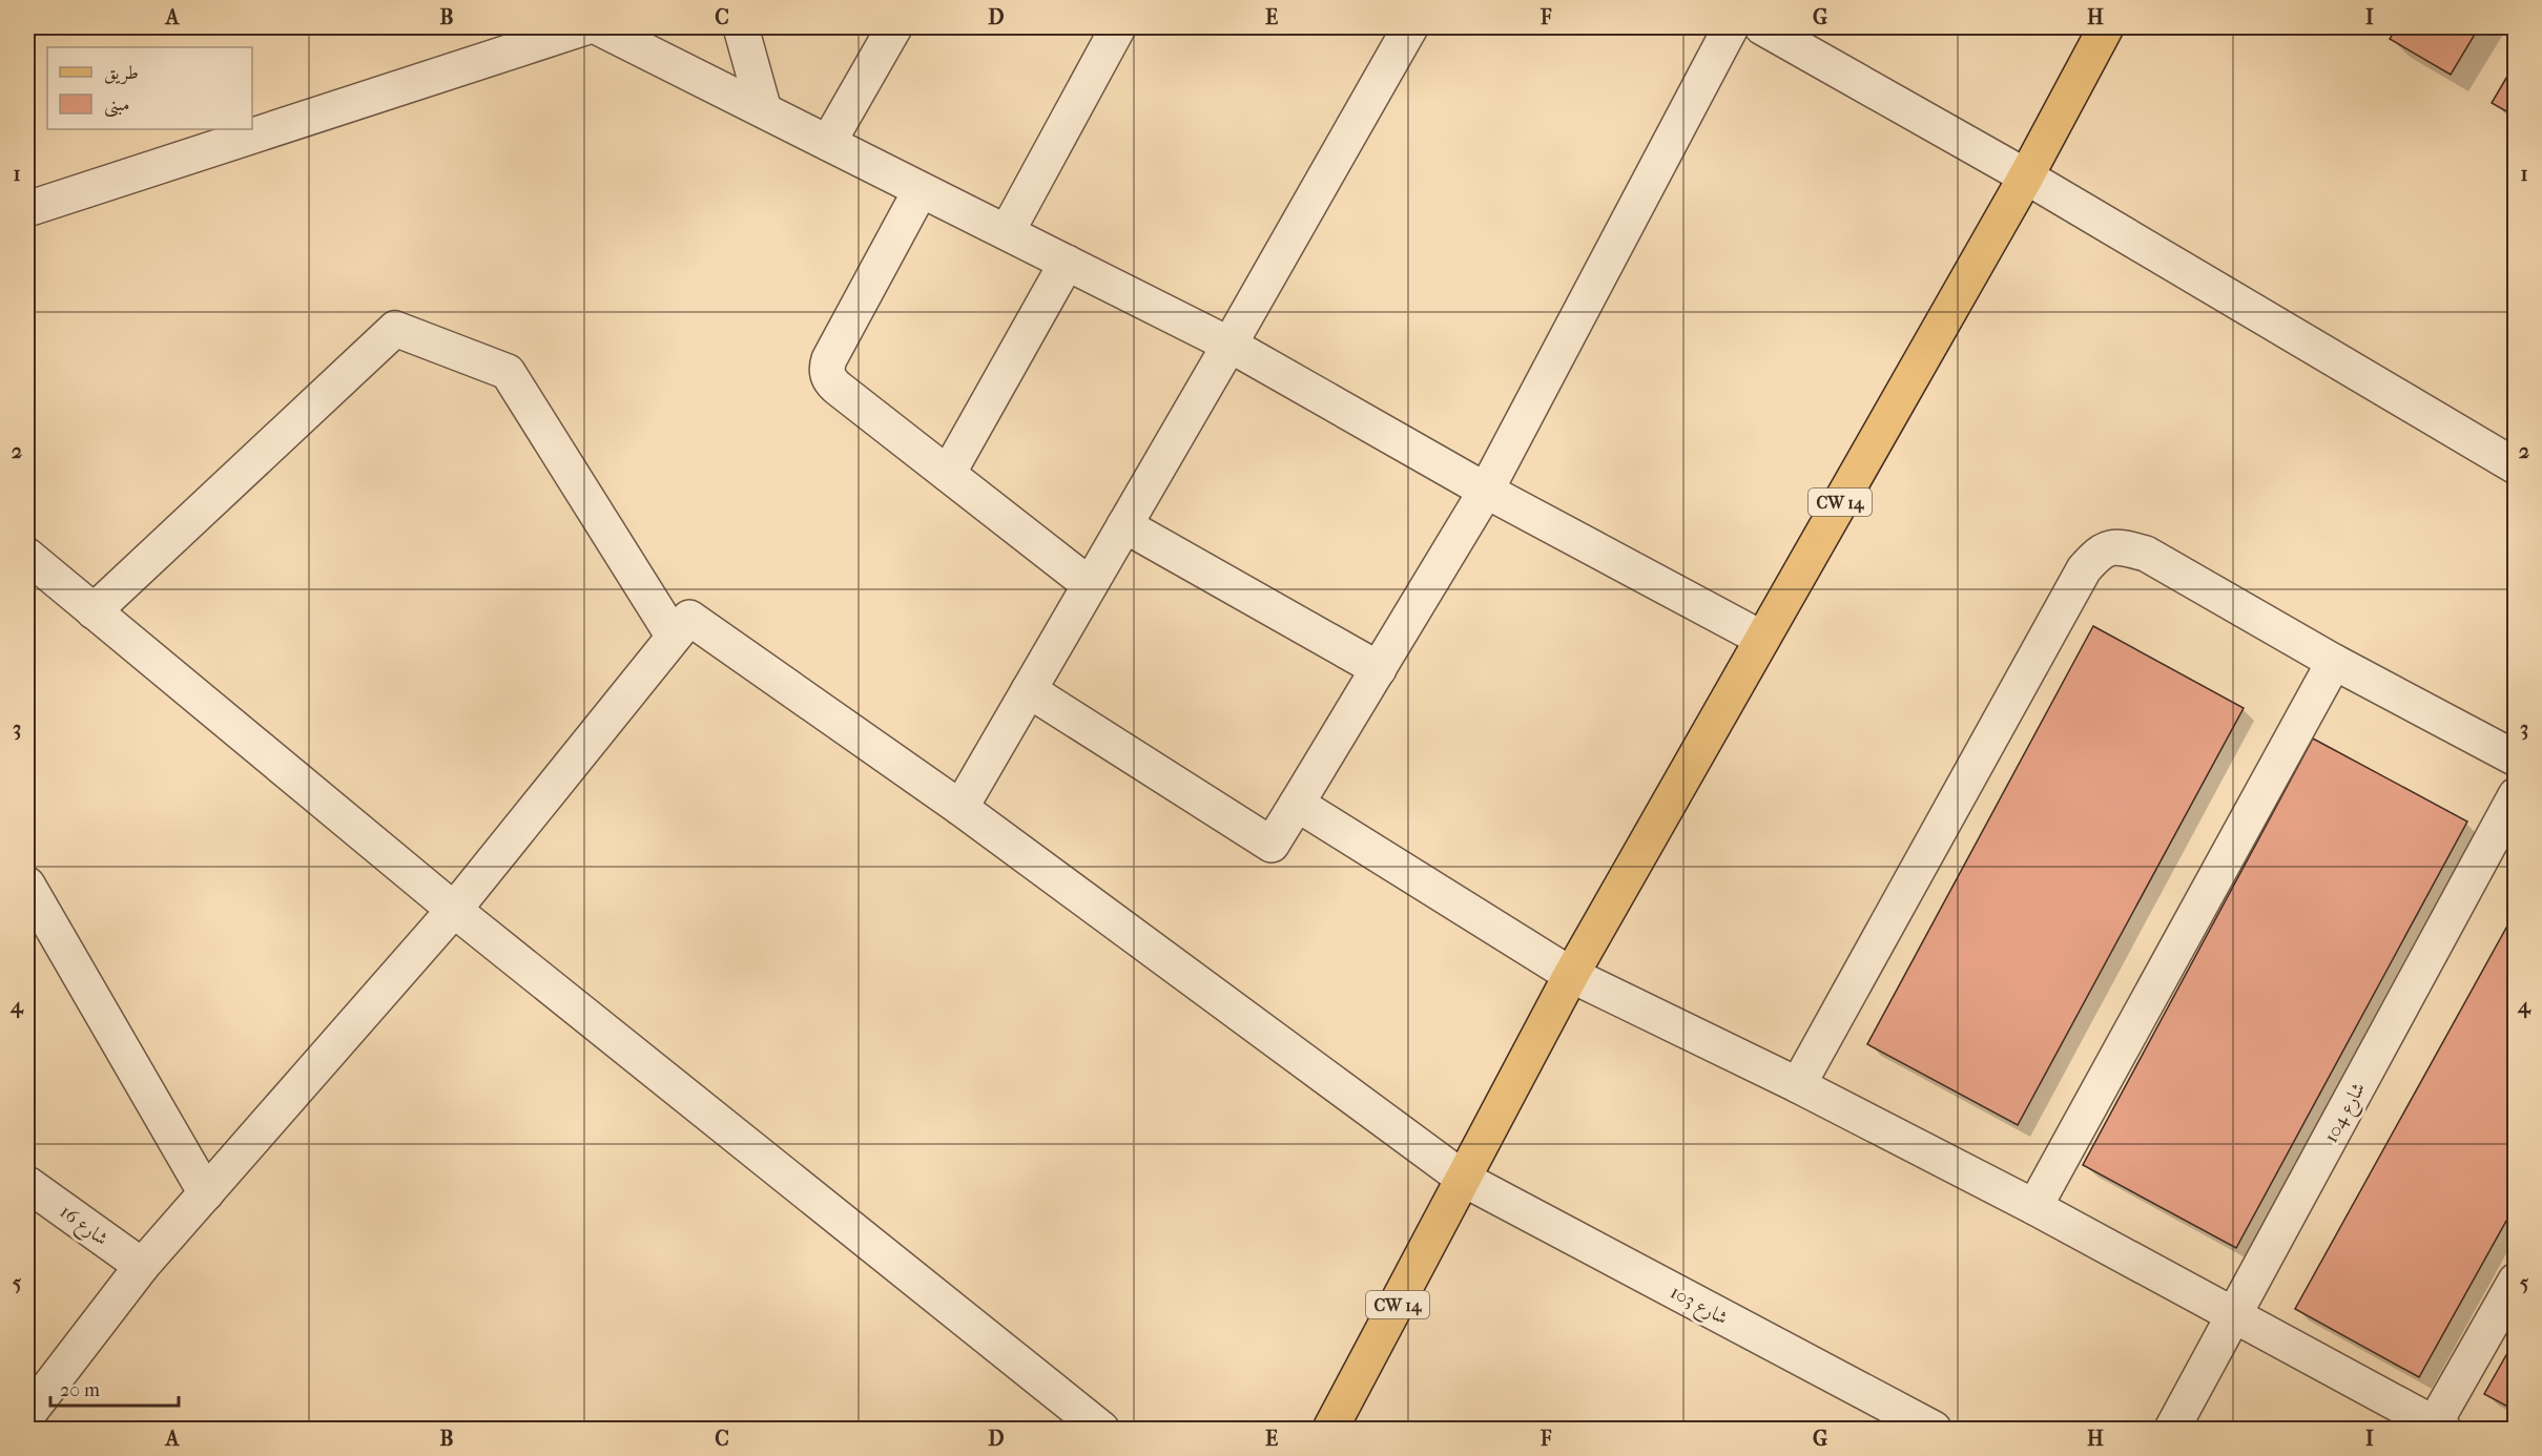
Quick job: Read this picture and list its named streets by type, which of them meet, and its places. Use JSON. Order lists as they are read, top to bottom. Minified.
{"streets":{"main road":["CW 14"],"street":["شارع 104","شارع 16","شارع 103"]},"crossings":[["CW 14","شارع 103"]],"legend":["طريق","مبنى"],"scale_bar":"20 m","grid":{"columns":["A","B","C","D","E","F","G","H","I"],"rows":["1","2","3","4","5"]}}
